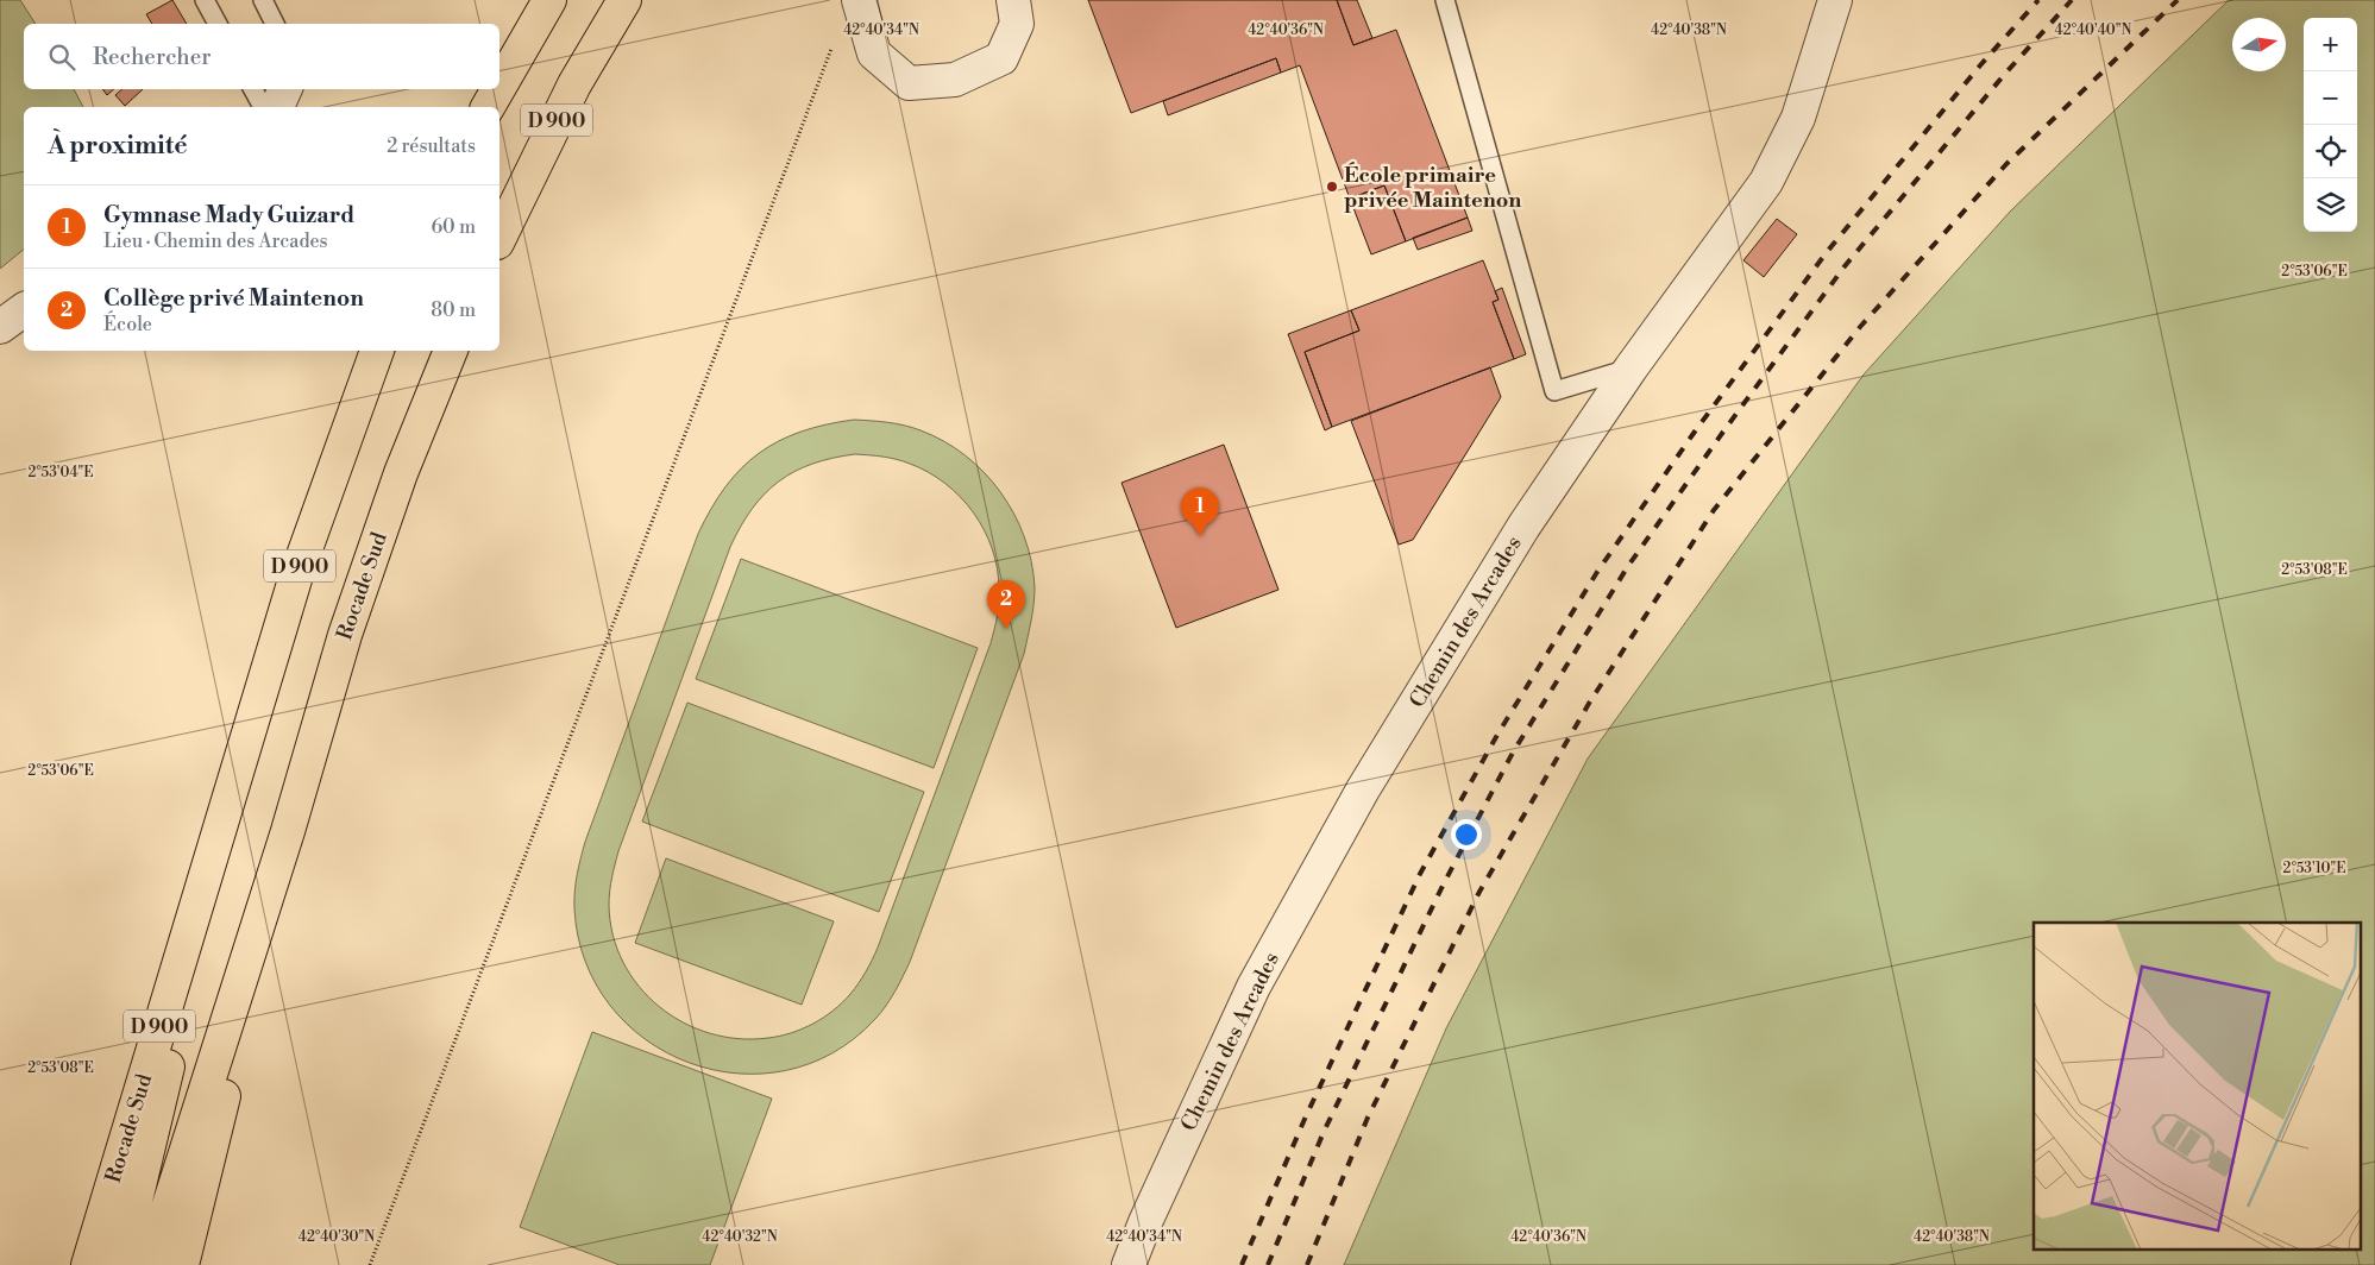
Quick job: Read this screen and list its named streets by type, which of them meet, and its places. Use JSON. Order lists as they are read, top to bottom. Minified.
{"streets":{"main road":["D 900","Rocade Sud"],"street":["Chemin des Arcades"]},"places":["École primaire privée Maintenon"],"north":"right","page":{"map_buttons":["+","−"],"search":"Rechercher","heading":["À proximité","2 résultats"],"list":[{"mark":"1","name":"Gymnase Mady Guizard","note":"Lieu · Chemin des Arcades","value":"60 m"},{"mark":"2","name":"Collège privé Maintenon","note":"École","value":"80 m"}],"pins":["1","2"]},"coordinates":["42°40'34\"N","42°40'36\"N","42°40'38\"N","42°40'40\"N","2°53'06\"E","2°53'04\"E","2°53'08\"E","2°53'10\"E","42°40'30\"N","42°40'32\"N"]}
